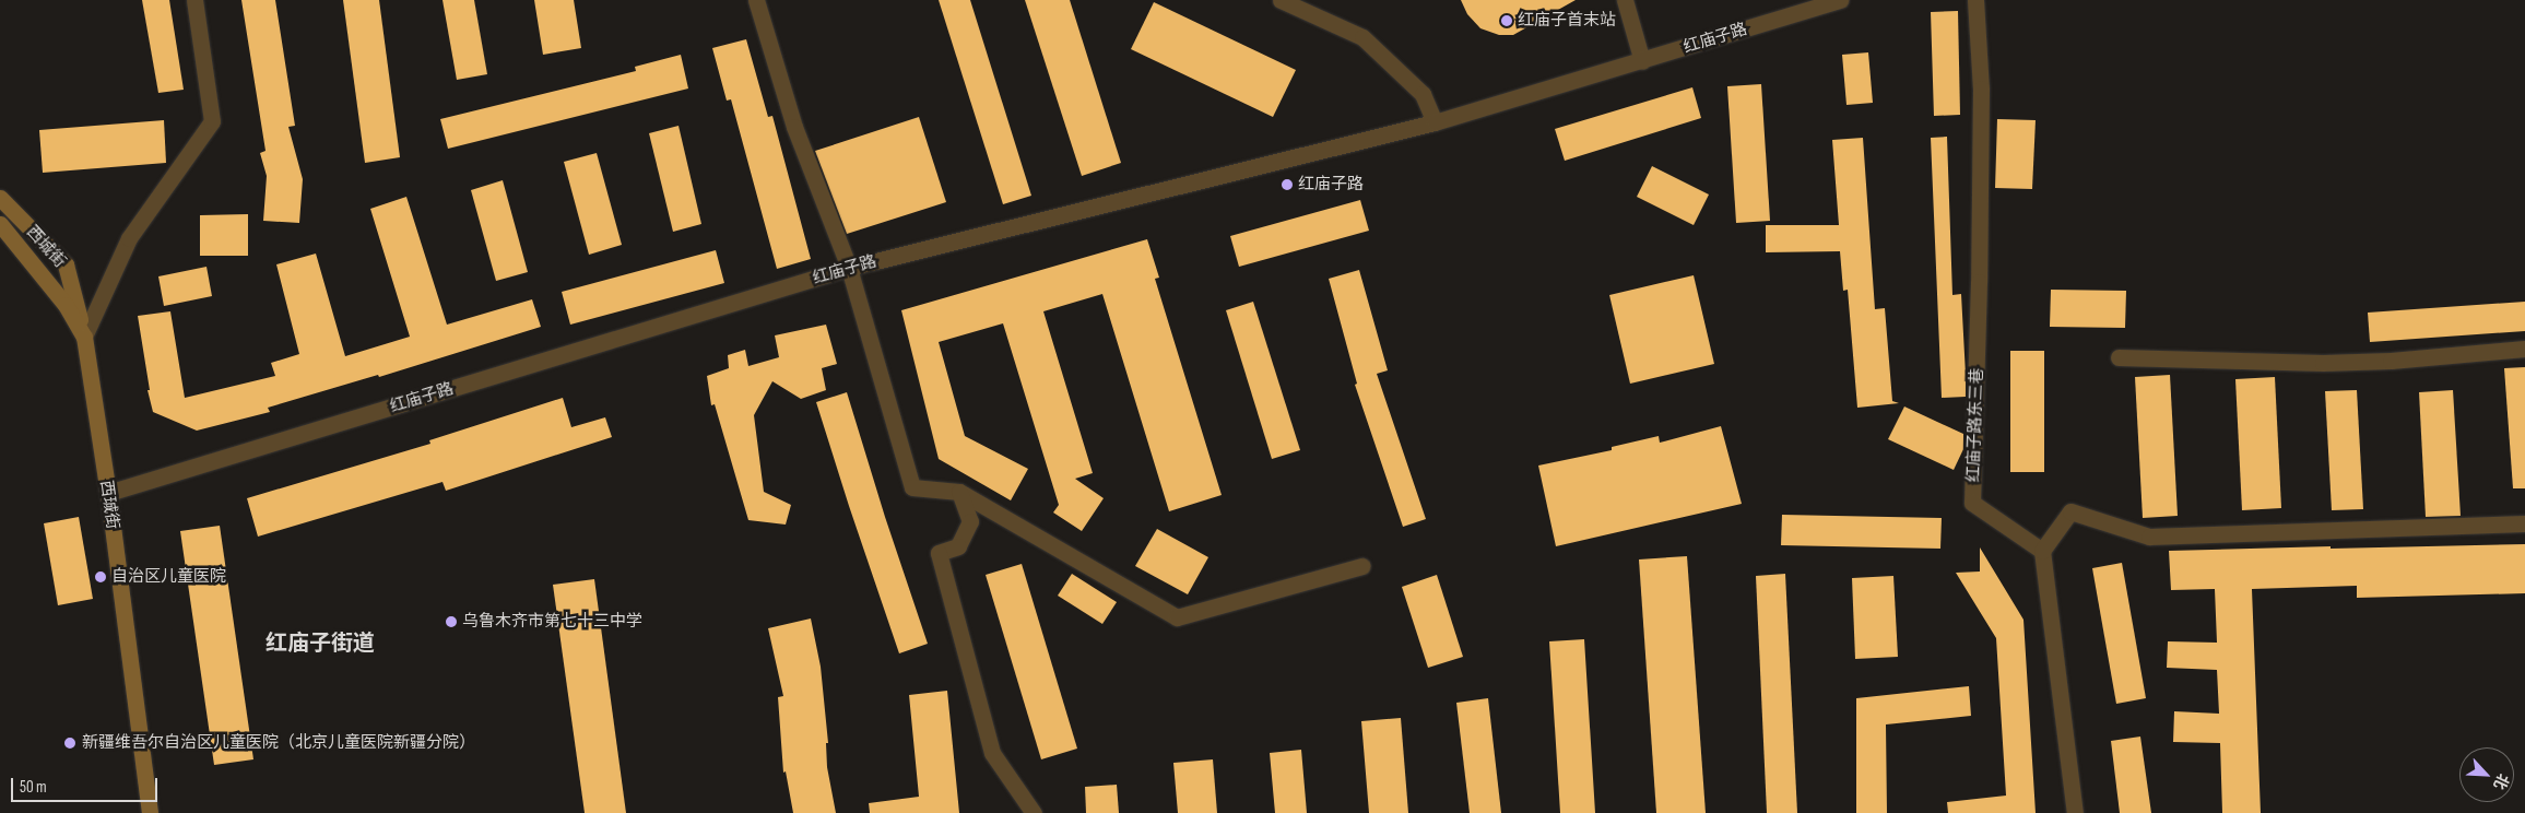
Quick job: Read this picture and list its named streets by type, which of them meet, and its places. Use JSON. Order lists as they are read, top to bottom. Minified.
{"streets":{"main road":["西城街","西珹街"],"street":["红庙子路","红庙子路东三巷"]},"crossings":[["红庙子路","西珹街"],["西城街","西珹街"]],"districts":["红庙子街道"],"places":["红庙子首末站","红庙子路","自治区儿童医院","乌鲁木齐市第七十三中学","新疆维吾尔自治区儿童医院（北京儿童医院新疆分院）"],"scale_bar":"50 m","north":"bottom right"}
